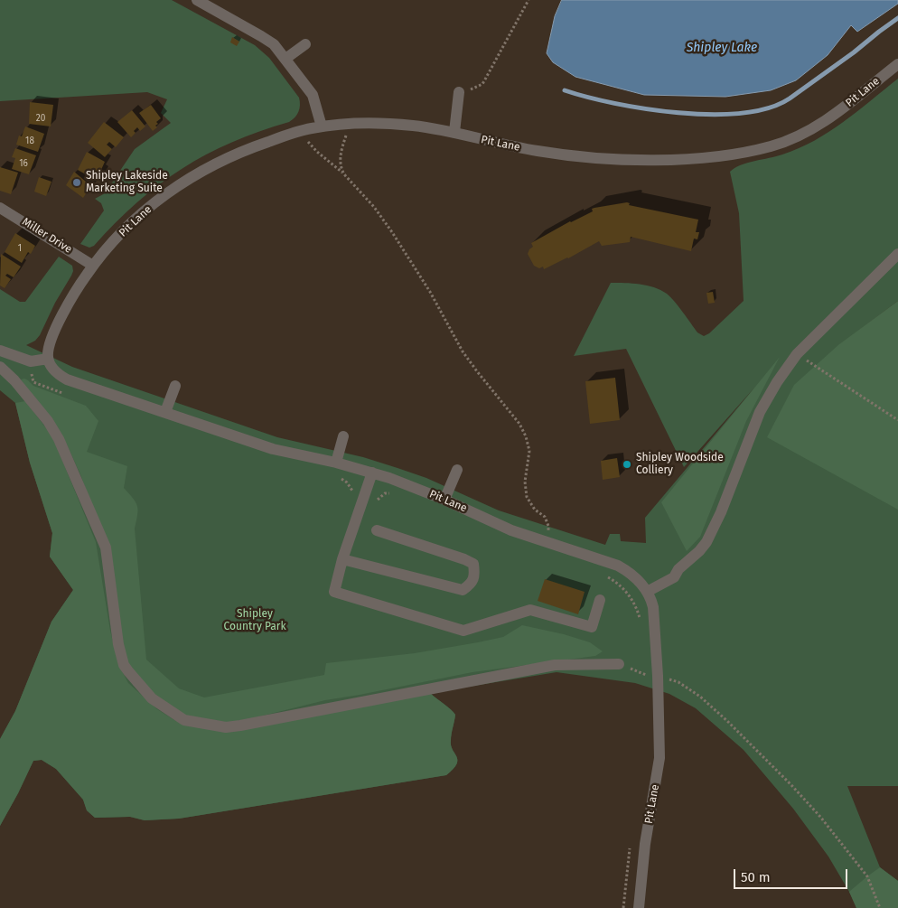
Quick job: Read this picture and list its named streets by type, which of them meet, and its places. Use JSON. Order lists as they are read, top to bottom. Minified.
{"streets":{"street":["Pit Lane","Miller Drive"]},"crossings":[["Pit Lane","Miller Drive"]],"water":["Shipley Lake"],"parks":["Shipley Country Park"],"places":["Shipley Lakeside Marketing Suite","Shipley Woodside Colliery"],"house_numbers":["20","18","16","1"],"scale_bar":"50 m"}
